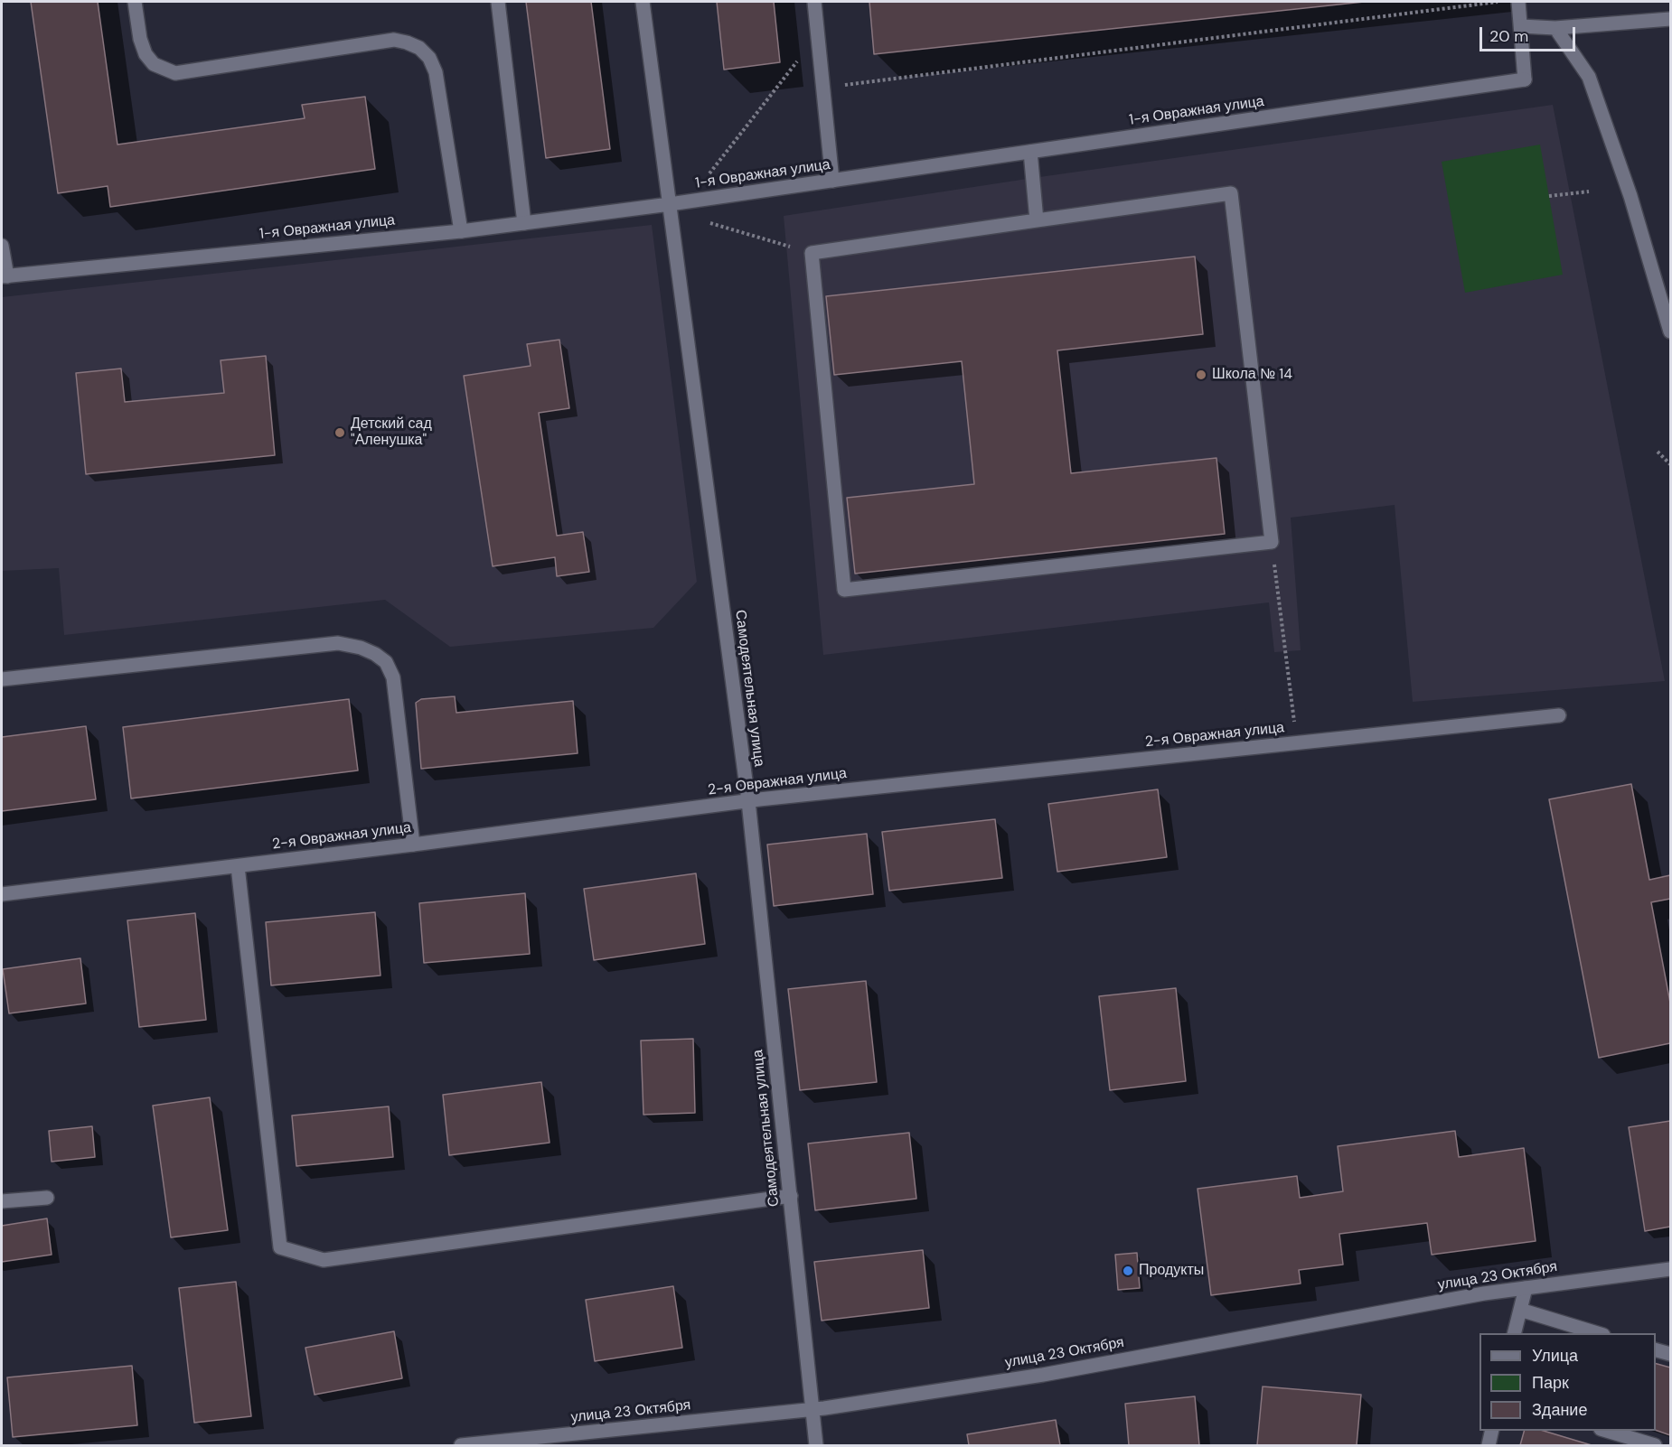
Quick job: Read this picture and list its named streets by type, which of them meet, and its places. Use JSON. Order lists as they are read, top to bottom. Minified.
{"streets":{"street":["1-я Овражная улица","Самодеятельная улица","2-я Овражная улица","улица 23 Октября"]},"crossings":[["1-я Овражная улица","Самодеятельная улица"],["Самодеятельная улица","2-я Овражная улица"],["Самодеятельная улица","улица 23 Октября"]],"places":["Школа № 14","Детский сад \"Аленушка\"","Продукты"],"legend":["Улица","Парк","Здание"],"scale_bar":"20 m"}
